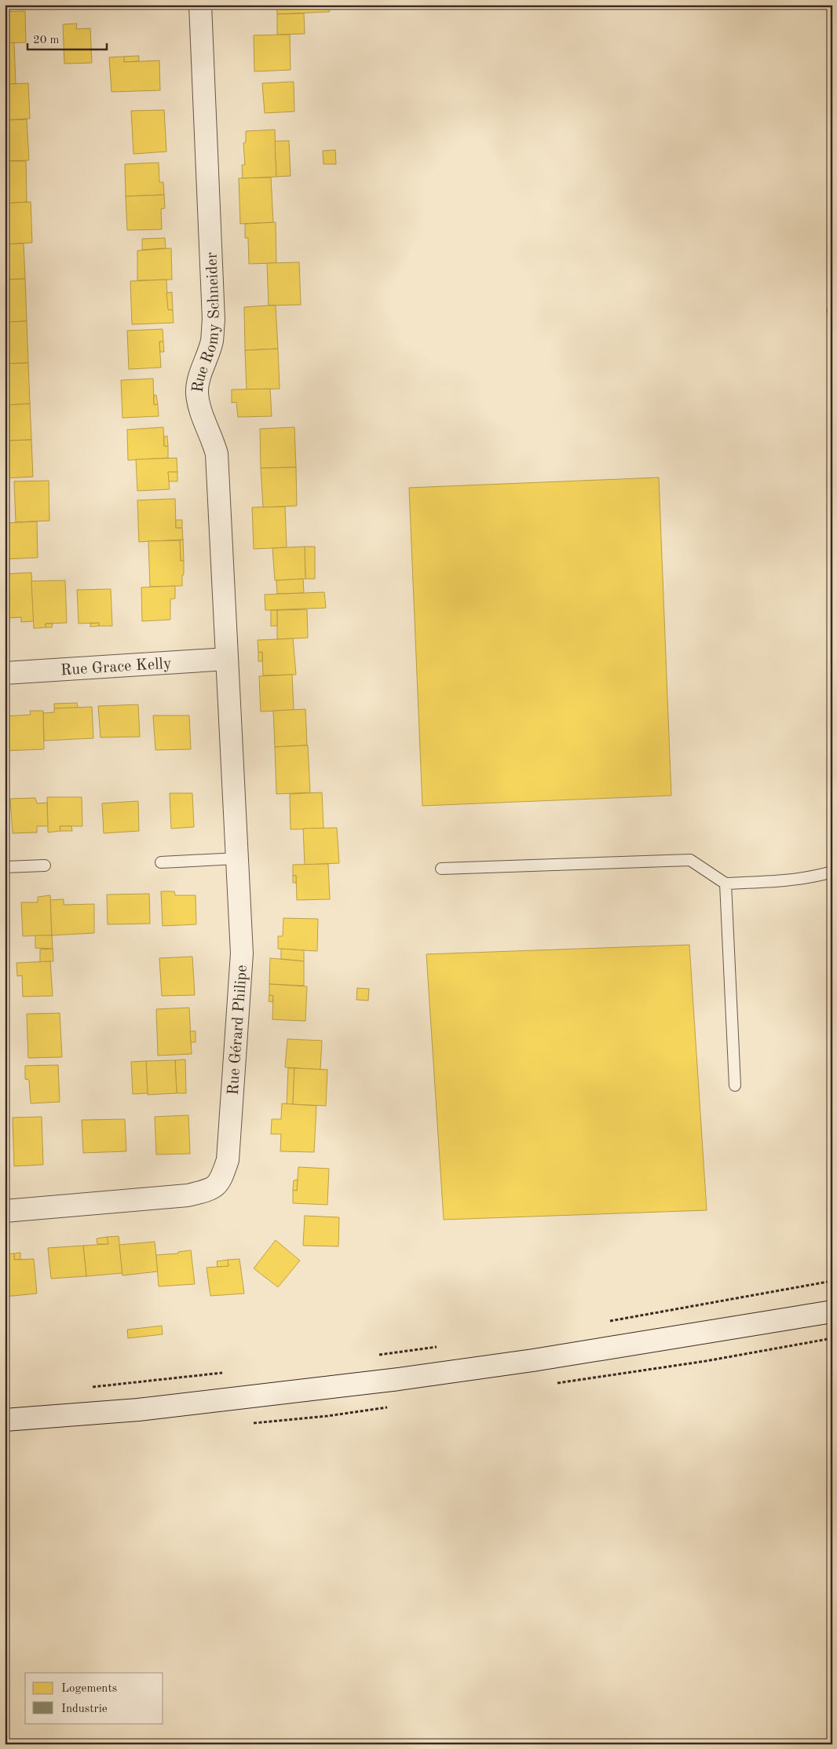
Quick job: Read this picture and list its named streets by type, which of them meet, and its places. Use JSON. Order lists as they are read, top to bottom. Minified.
{"streets":{"street":["Rue Romy Schneider","Rue Grace Kelly","Rue Gérard Philipe"]},"crossings":[["Rue Romy Schneider","Rue Grace Kelly"],["Rue Romy Schneider","Rue Gérard Philipe"],["Rue Grace Kelly","Rue Gérard Philipe"]],"legend":["Logements","Industrie"],"scale_bar":"20 m"}
